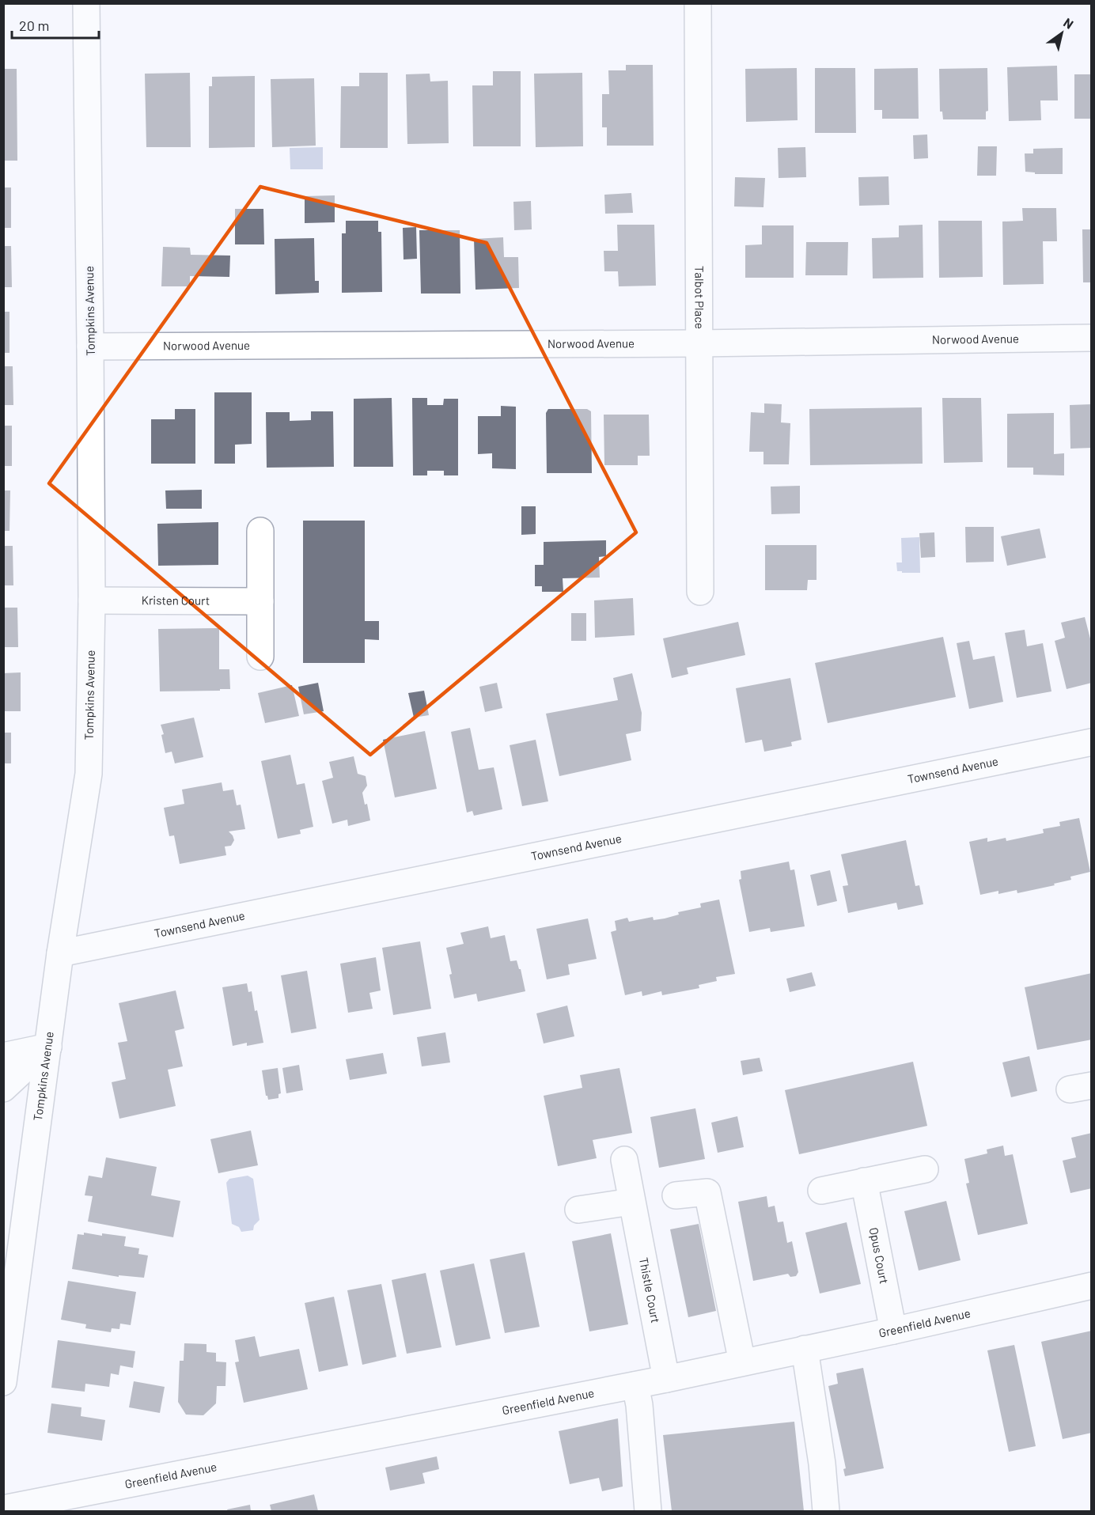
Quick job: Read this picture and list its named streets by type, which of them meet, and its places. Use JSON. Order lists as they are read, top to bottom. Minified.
{"streets":{"street":["Talbot Place","Tompkins Avenue","Norwood Avenue","Kristen Court","Townsend Avenue","Opus Court","Thistle Court","Greenfield Avenue"]},"crossings":[["Talbot Place","Norwood Avenue"],["Tompkins Avenue","Norwood Avenue"],["Tompkins Avenue","Kristen Court"],["Tompkins Avenue","Townsend Avenue"],["Opus Court","Greenfield Avenue"],["Thistle Court","Greenfield Avenue"]],"scale_bar":"20 m","north":"top right"}
